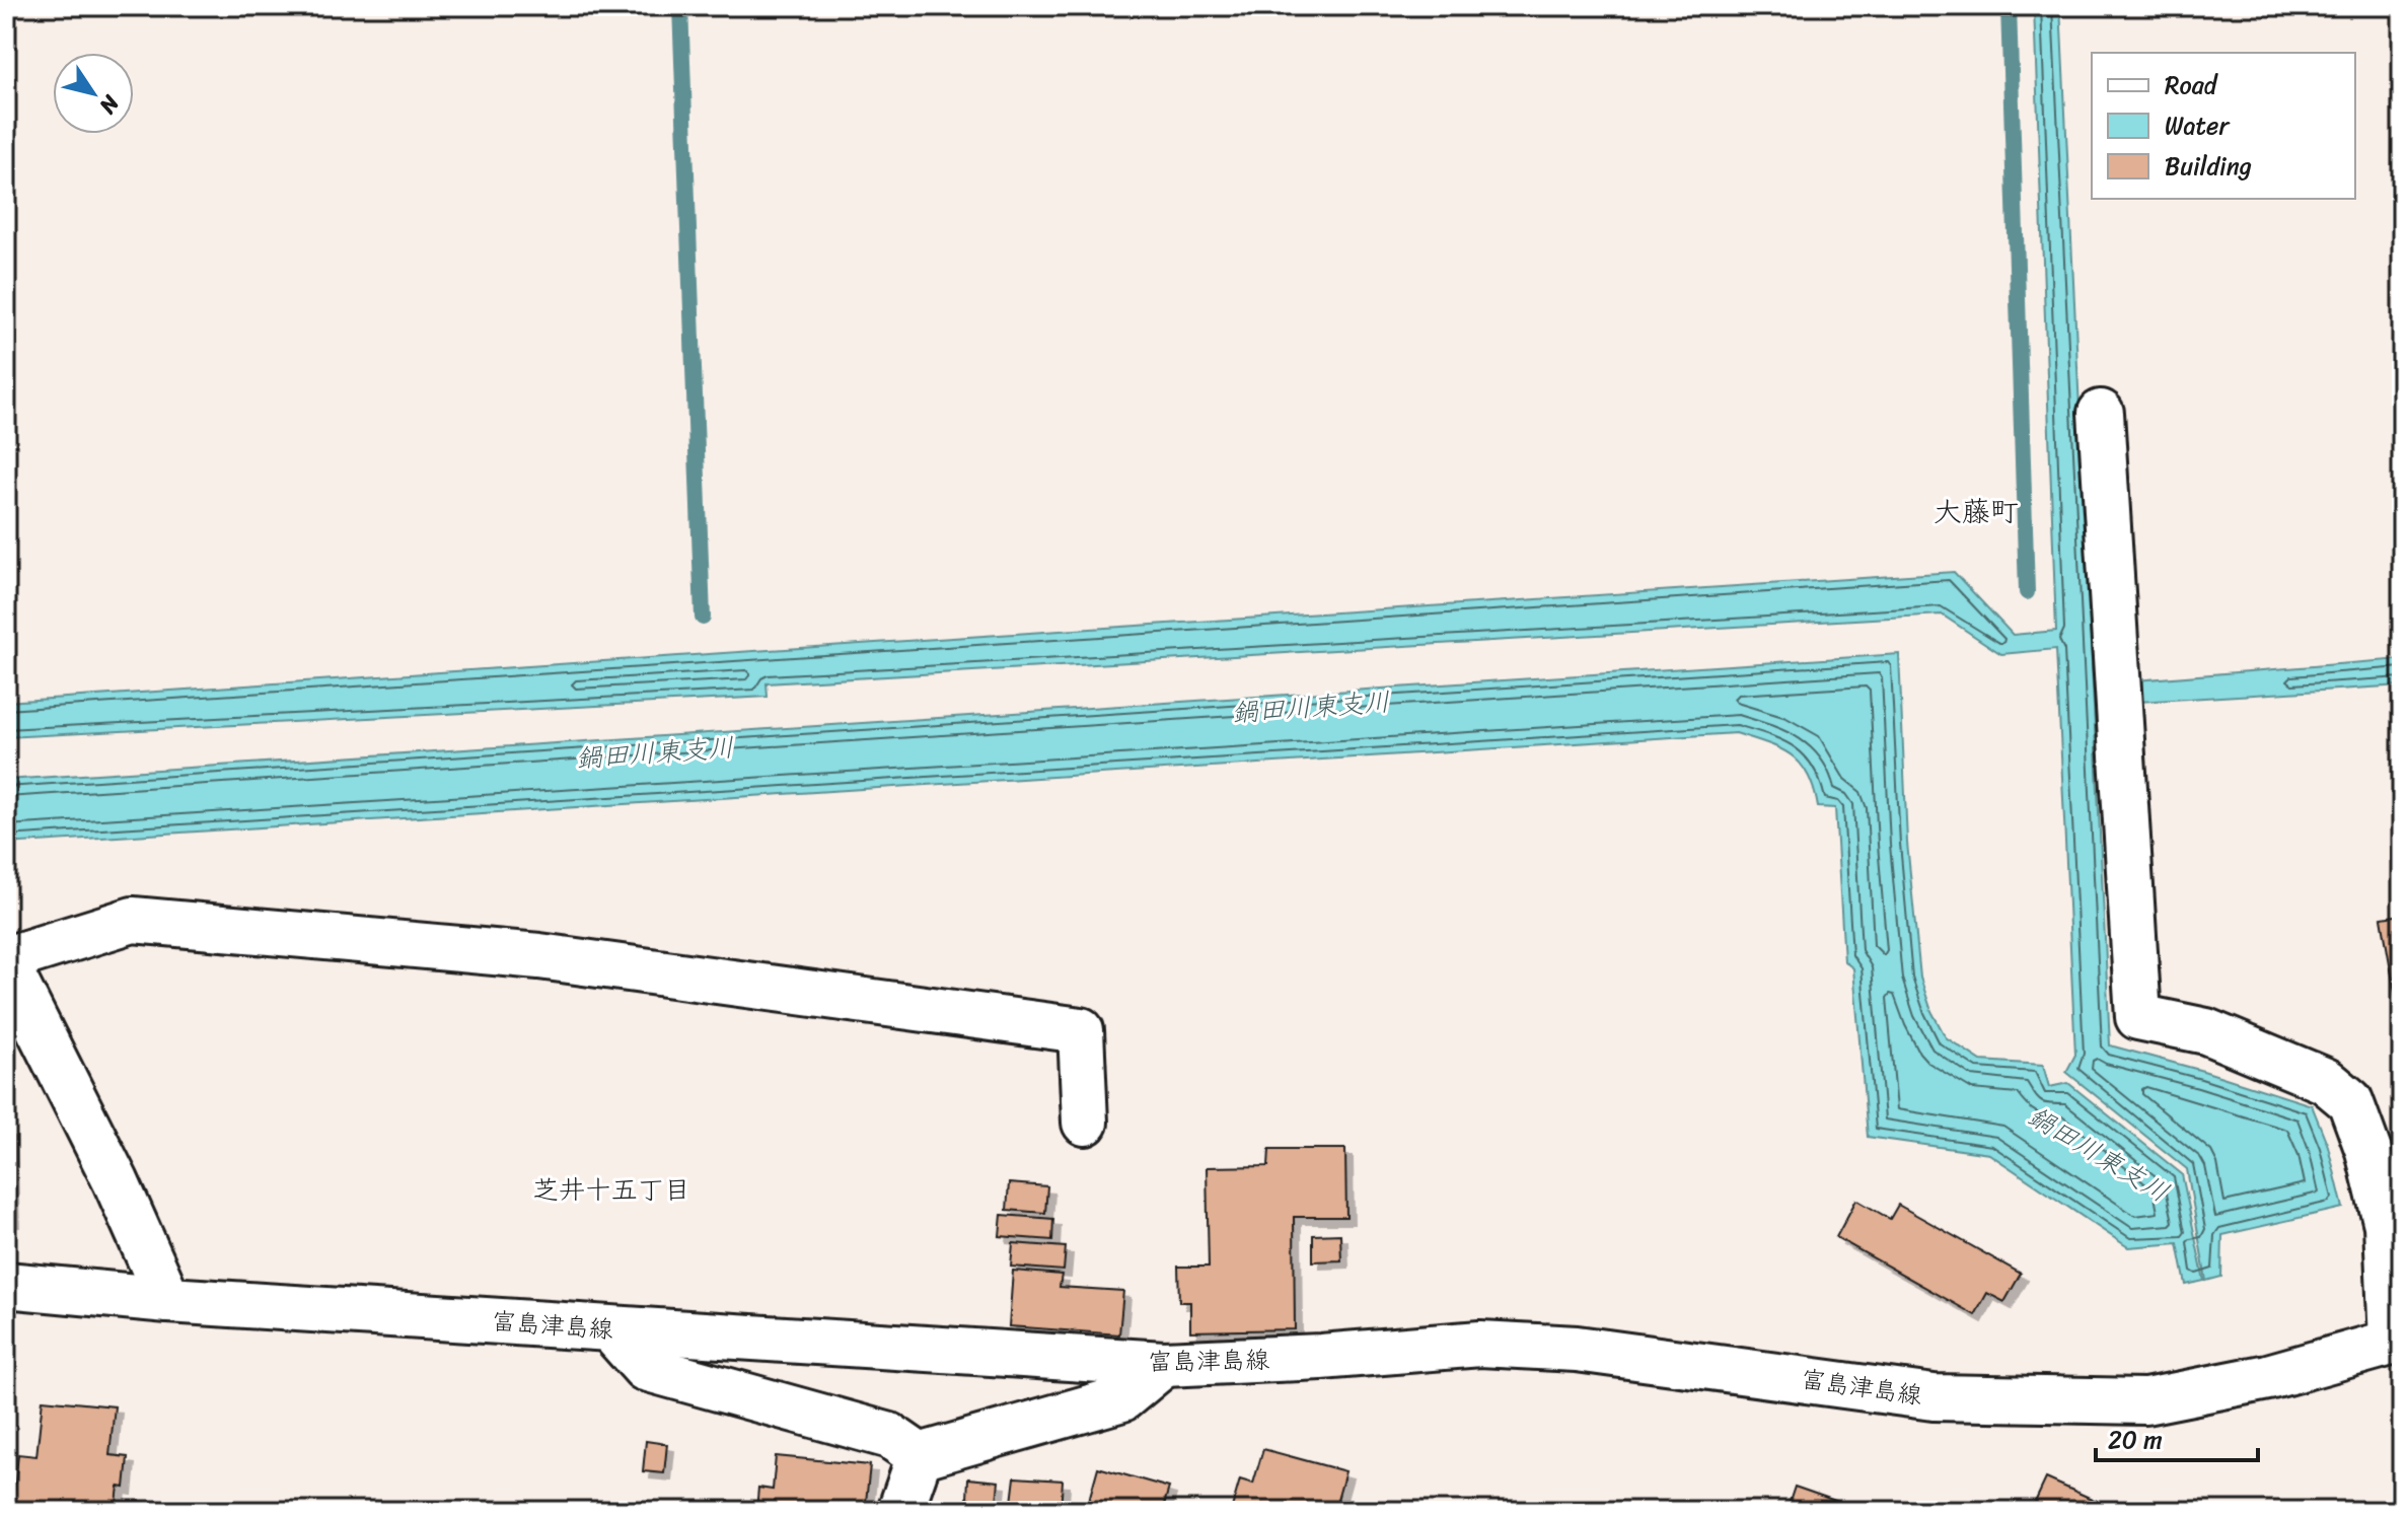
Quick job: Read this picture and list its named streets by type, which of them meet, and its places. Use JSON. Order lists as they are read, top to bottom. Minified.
{"streets":{"main road":["富島津島線"]},"districts":["大藤町","芝井十五丁目"],"water":["鍋田川東支川"],"legend":["Road","Water","Building"],"scale_bar":"20 m","north":"bottom right"}
